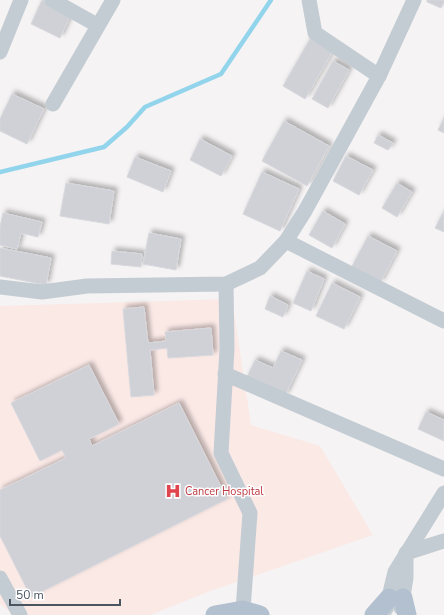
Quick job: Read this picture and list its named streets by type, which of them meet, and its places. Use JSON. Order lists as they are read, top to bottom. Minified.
{"places":{"hospital":["Cancer Hospital"]},"scale_bar":"50 m"}
